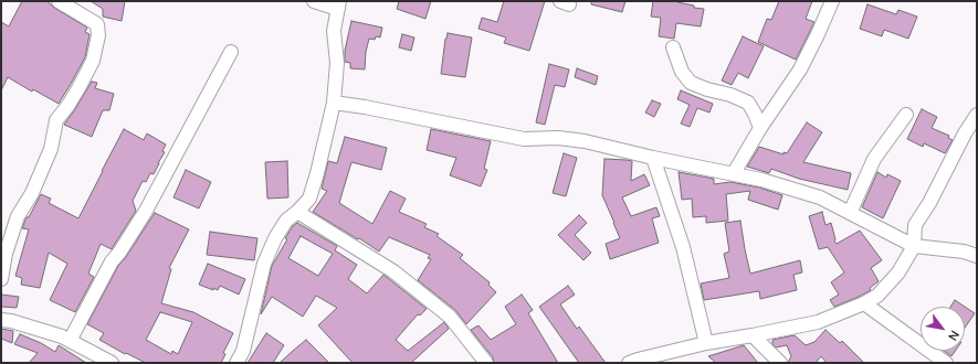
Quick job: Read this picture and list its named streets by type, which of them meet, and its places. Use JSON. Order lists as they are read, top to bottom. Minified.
{"north":"bottom right"}
